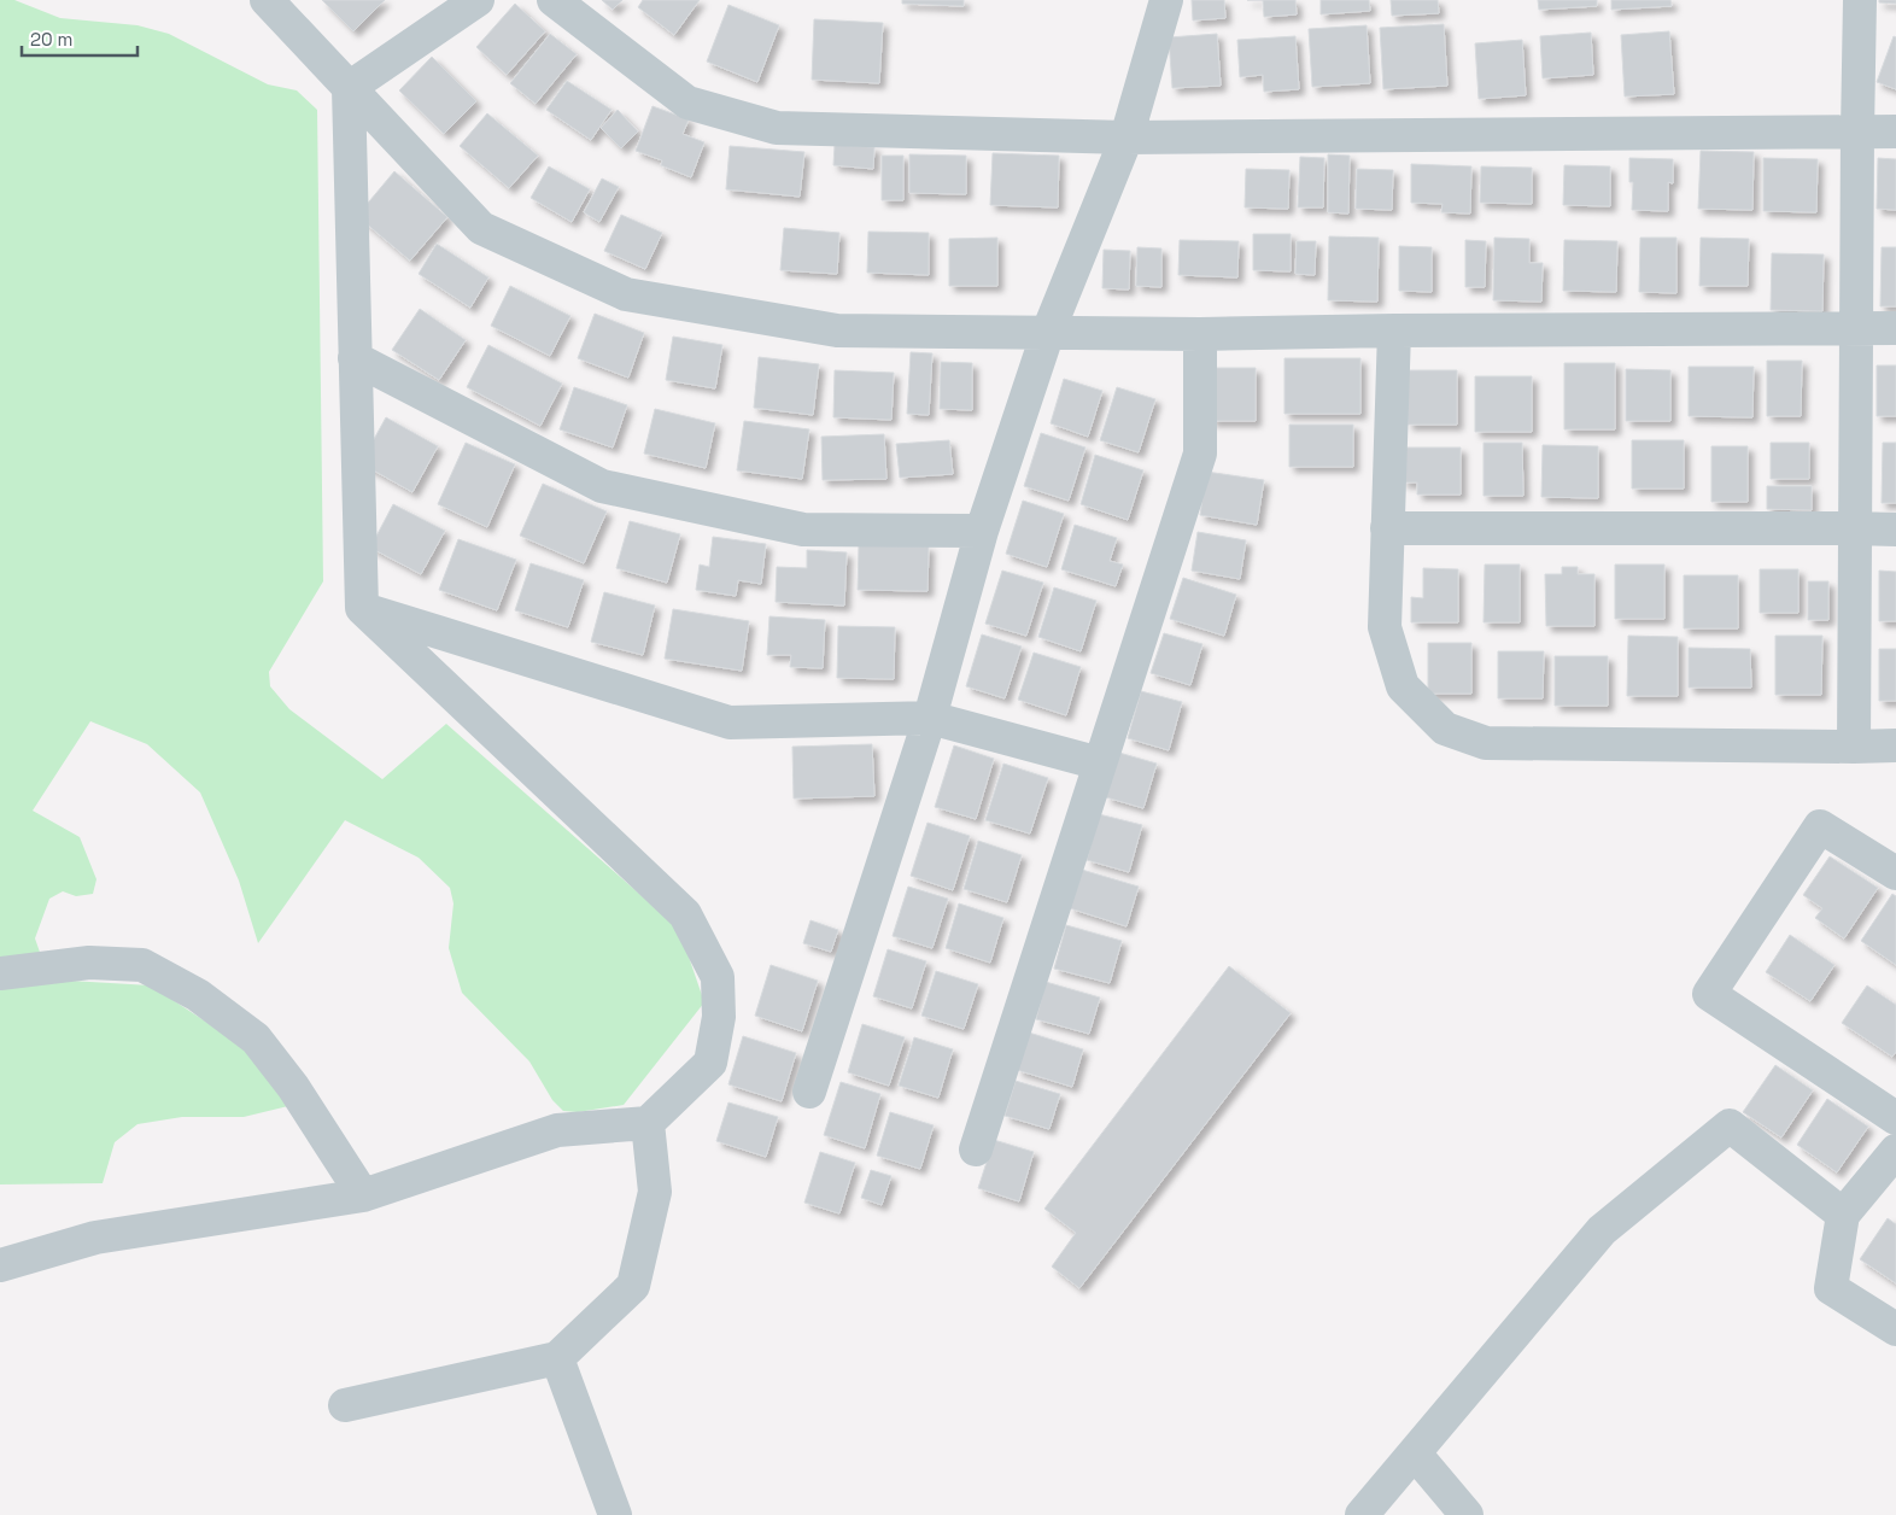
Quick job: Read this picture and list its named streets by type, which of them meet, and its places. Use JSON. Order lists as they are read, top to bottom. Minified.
{"scale_bar":"20 m"}
